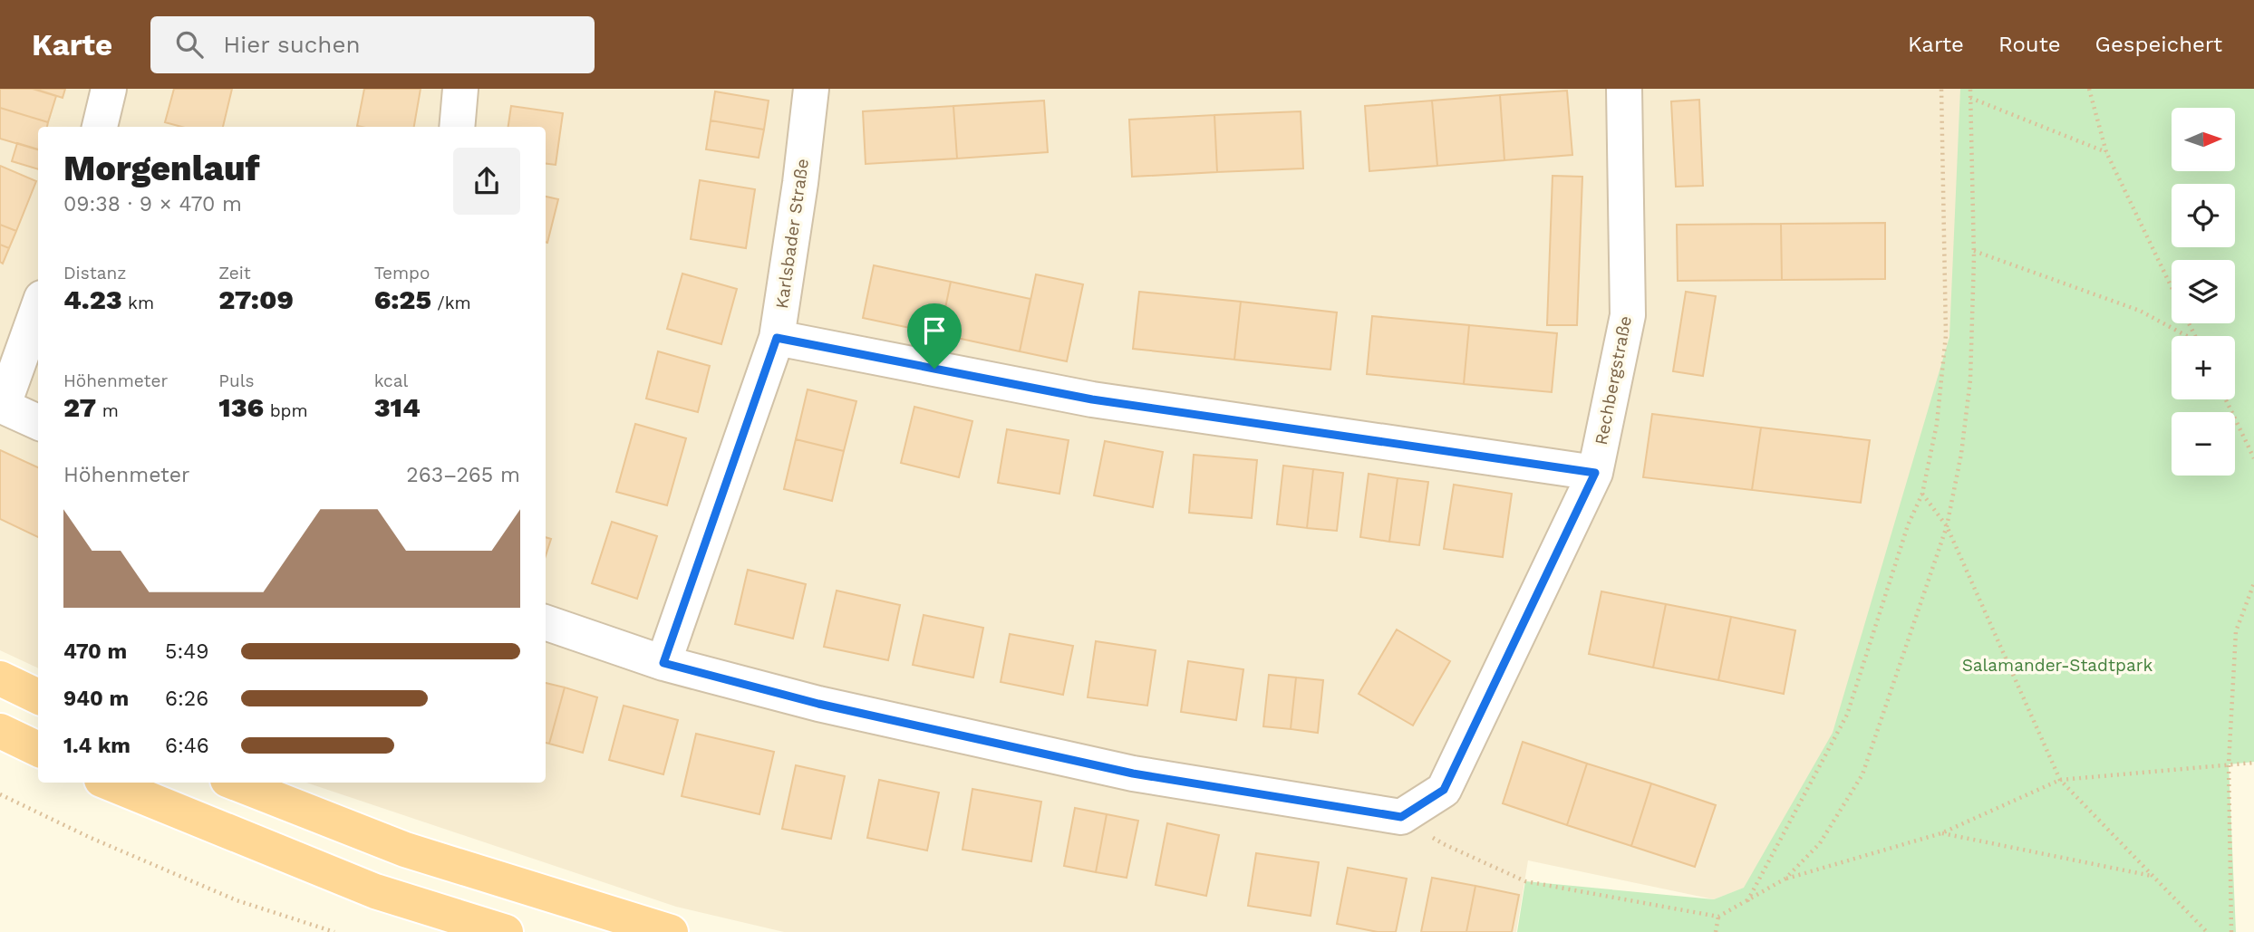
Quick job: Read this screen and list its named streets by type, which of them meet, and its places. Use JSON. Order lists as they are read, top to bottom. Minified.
{"streets":{"street":["Karlsbader Straße","Rechbergstraße"]},"parks":["Salamander-Stadtpark"],"north":"right","page":{"header":"Karte","search":"Hier suchen","nav":["Karte","Route","Gespeichert"],"map_buttons":["+","−"],"heading":["Morgenlauf","09:38 · 9 × 470 m"],"stats":[["Distanz","4.23 km"],["Zeit","27:09"],["Tempo","6:25 /km"],["Höhenmeter","27 m"],["Puls","136 bpm"],["kcal","314"]],"chart":["Höhenmeter","263–265 m"],"list":[{"name":"470 m","note":"5:49"},{"name":"940 m","note":"6:26"},{"name":"1.4 km","note":"6:46"}]}}
